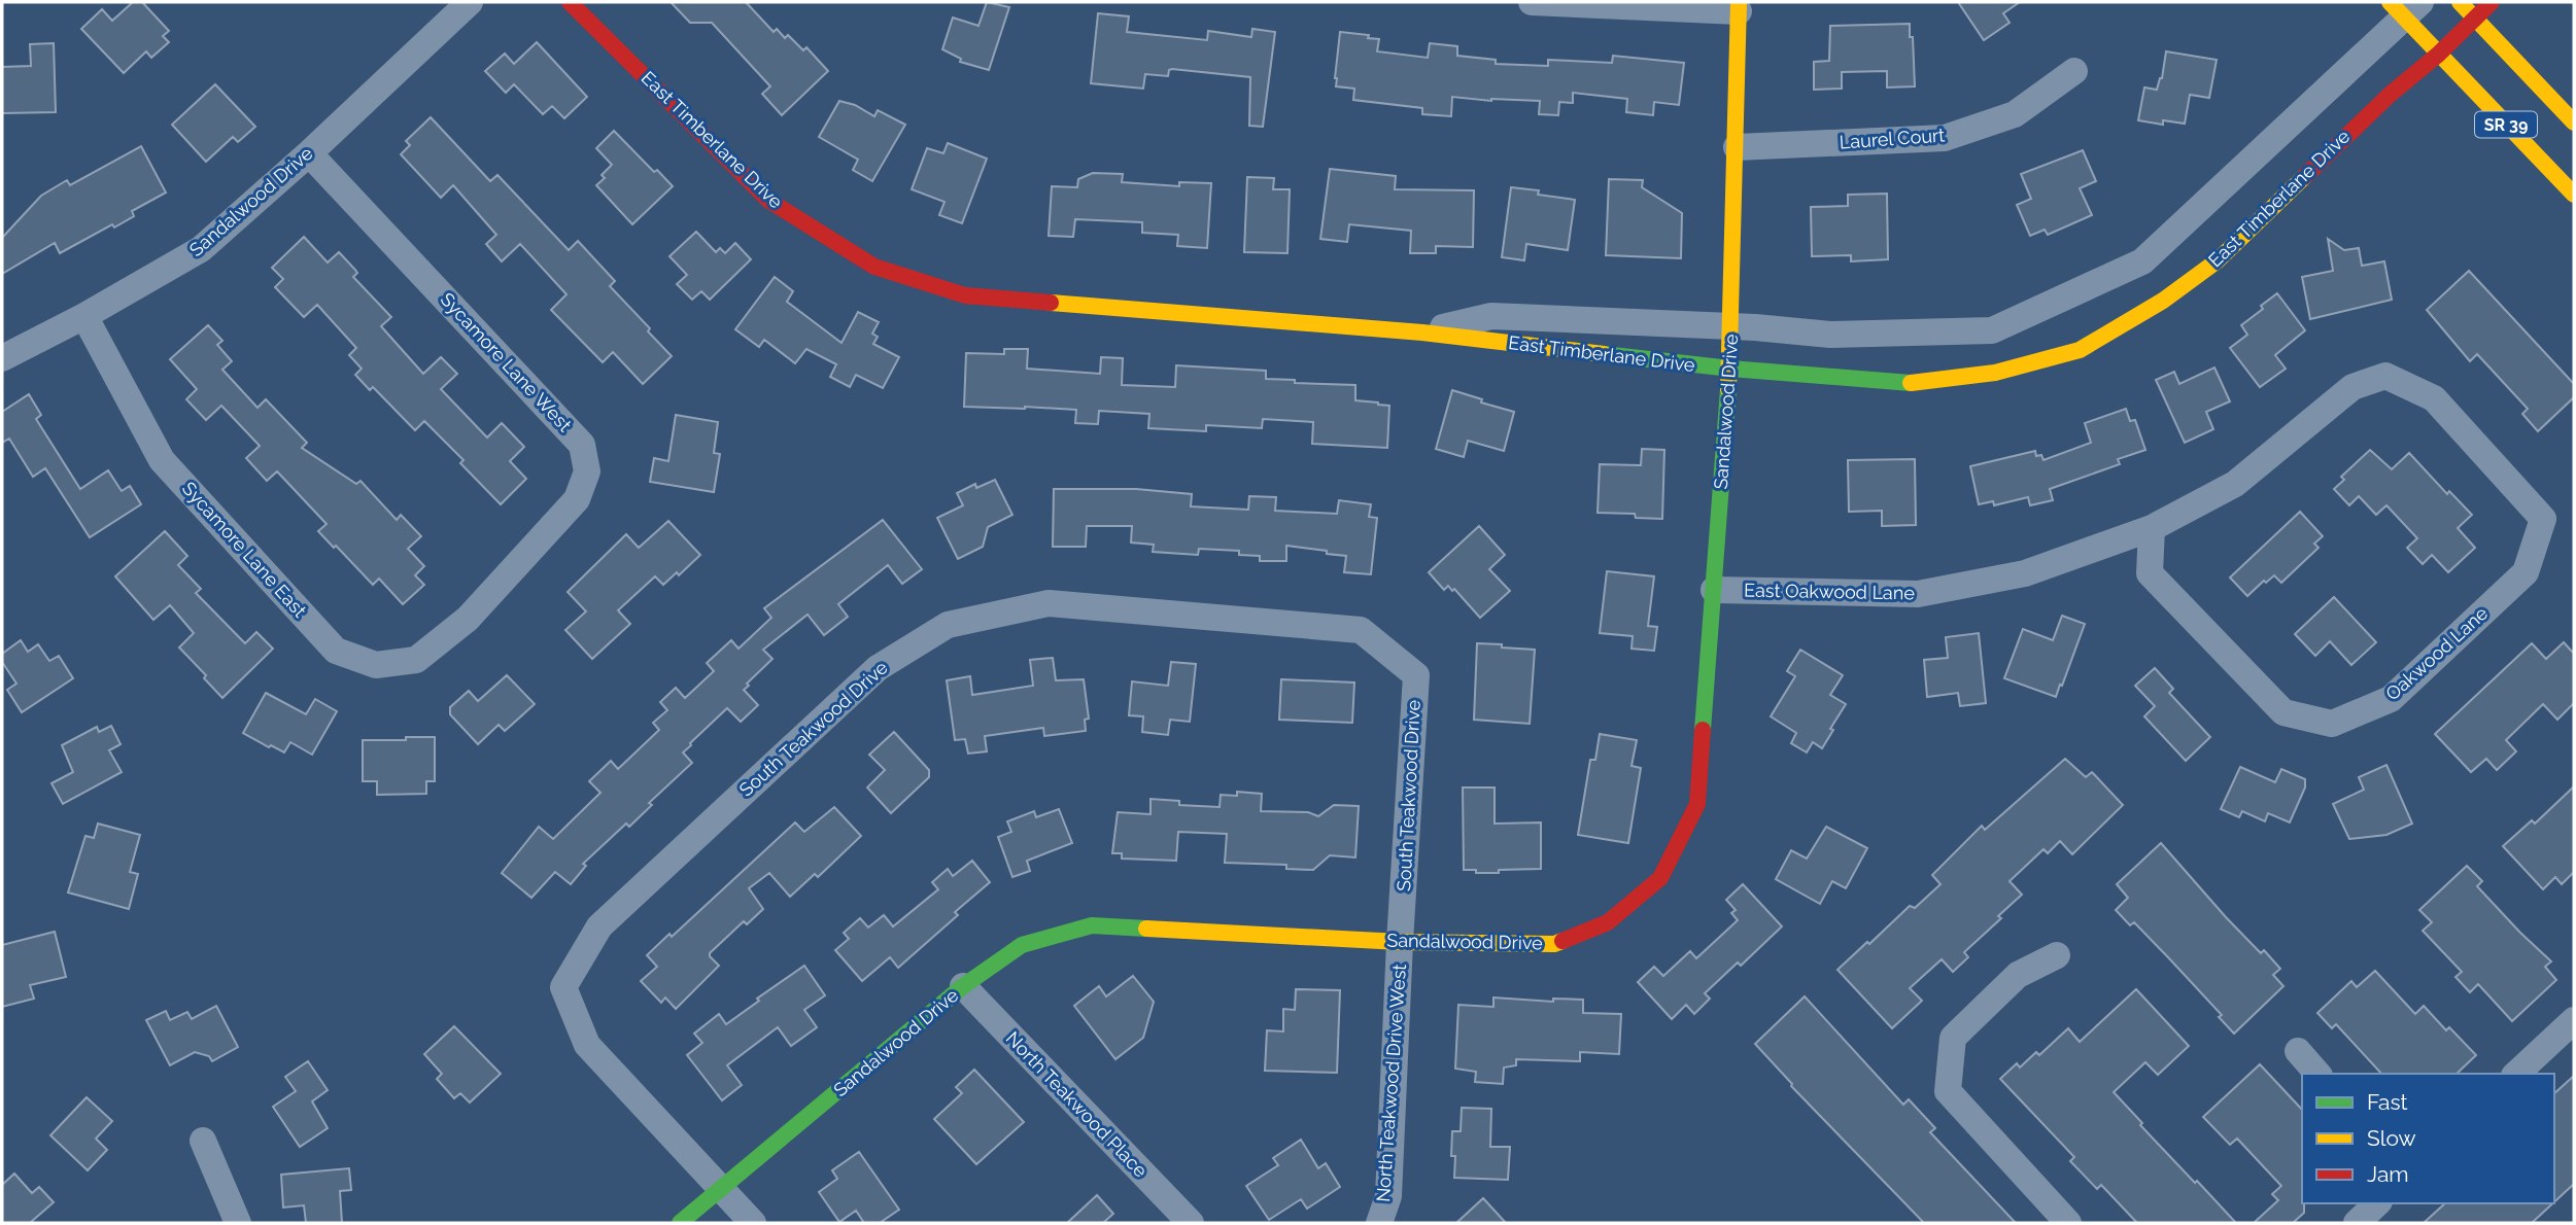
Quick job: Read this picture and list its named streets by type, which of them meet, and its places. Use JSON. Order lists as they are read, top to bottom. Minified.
{"streets":{"street":["SR 39","Laurel Court","East Timberlane Drive","Sandalwood Drive","Sycamore Lane West","Sycamore Lane East","East Oakwood Lane","Oakwood Lane","South Teakwood Drive","North Teakwood Drive West","North Teakwood Place"]},"crossings":[["SR 39","East Timberlane Drive"],["Laurel Court","Sandalwood Drive"],["East Timberlane Drive","Sandalwood Drive"],["Sandalwood Drive","Sycamore Lane West"],["Sandalwood Drive","Sycamore Lane East"],["Sandalwood Drive","East Oakwood Lane"],["Sandalwood Drive","South Teakwood Drive"],["Sandalwood Drive","North Teakwood Drive West"],["Sandalwood Drive","North Teakwood Place"],["Sycamore Lane West","Sycamore Lane East"],["East Oakwood Lane","Oakwood Lane"],["South Teakwood Drive","North Teakwood Drive West"]],"legend":["Fast","Slow","Jam"]}
